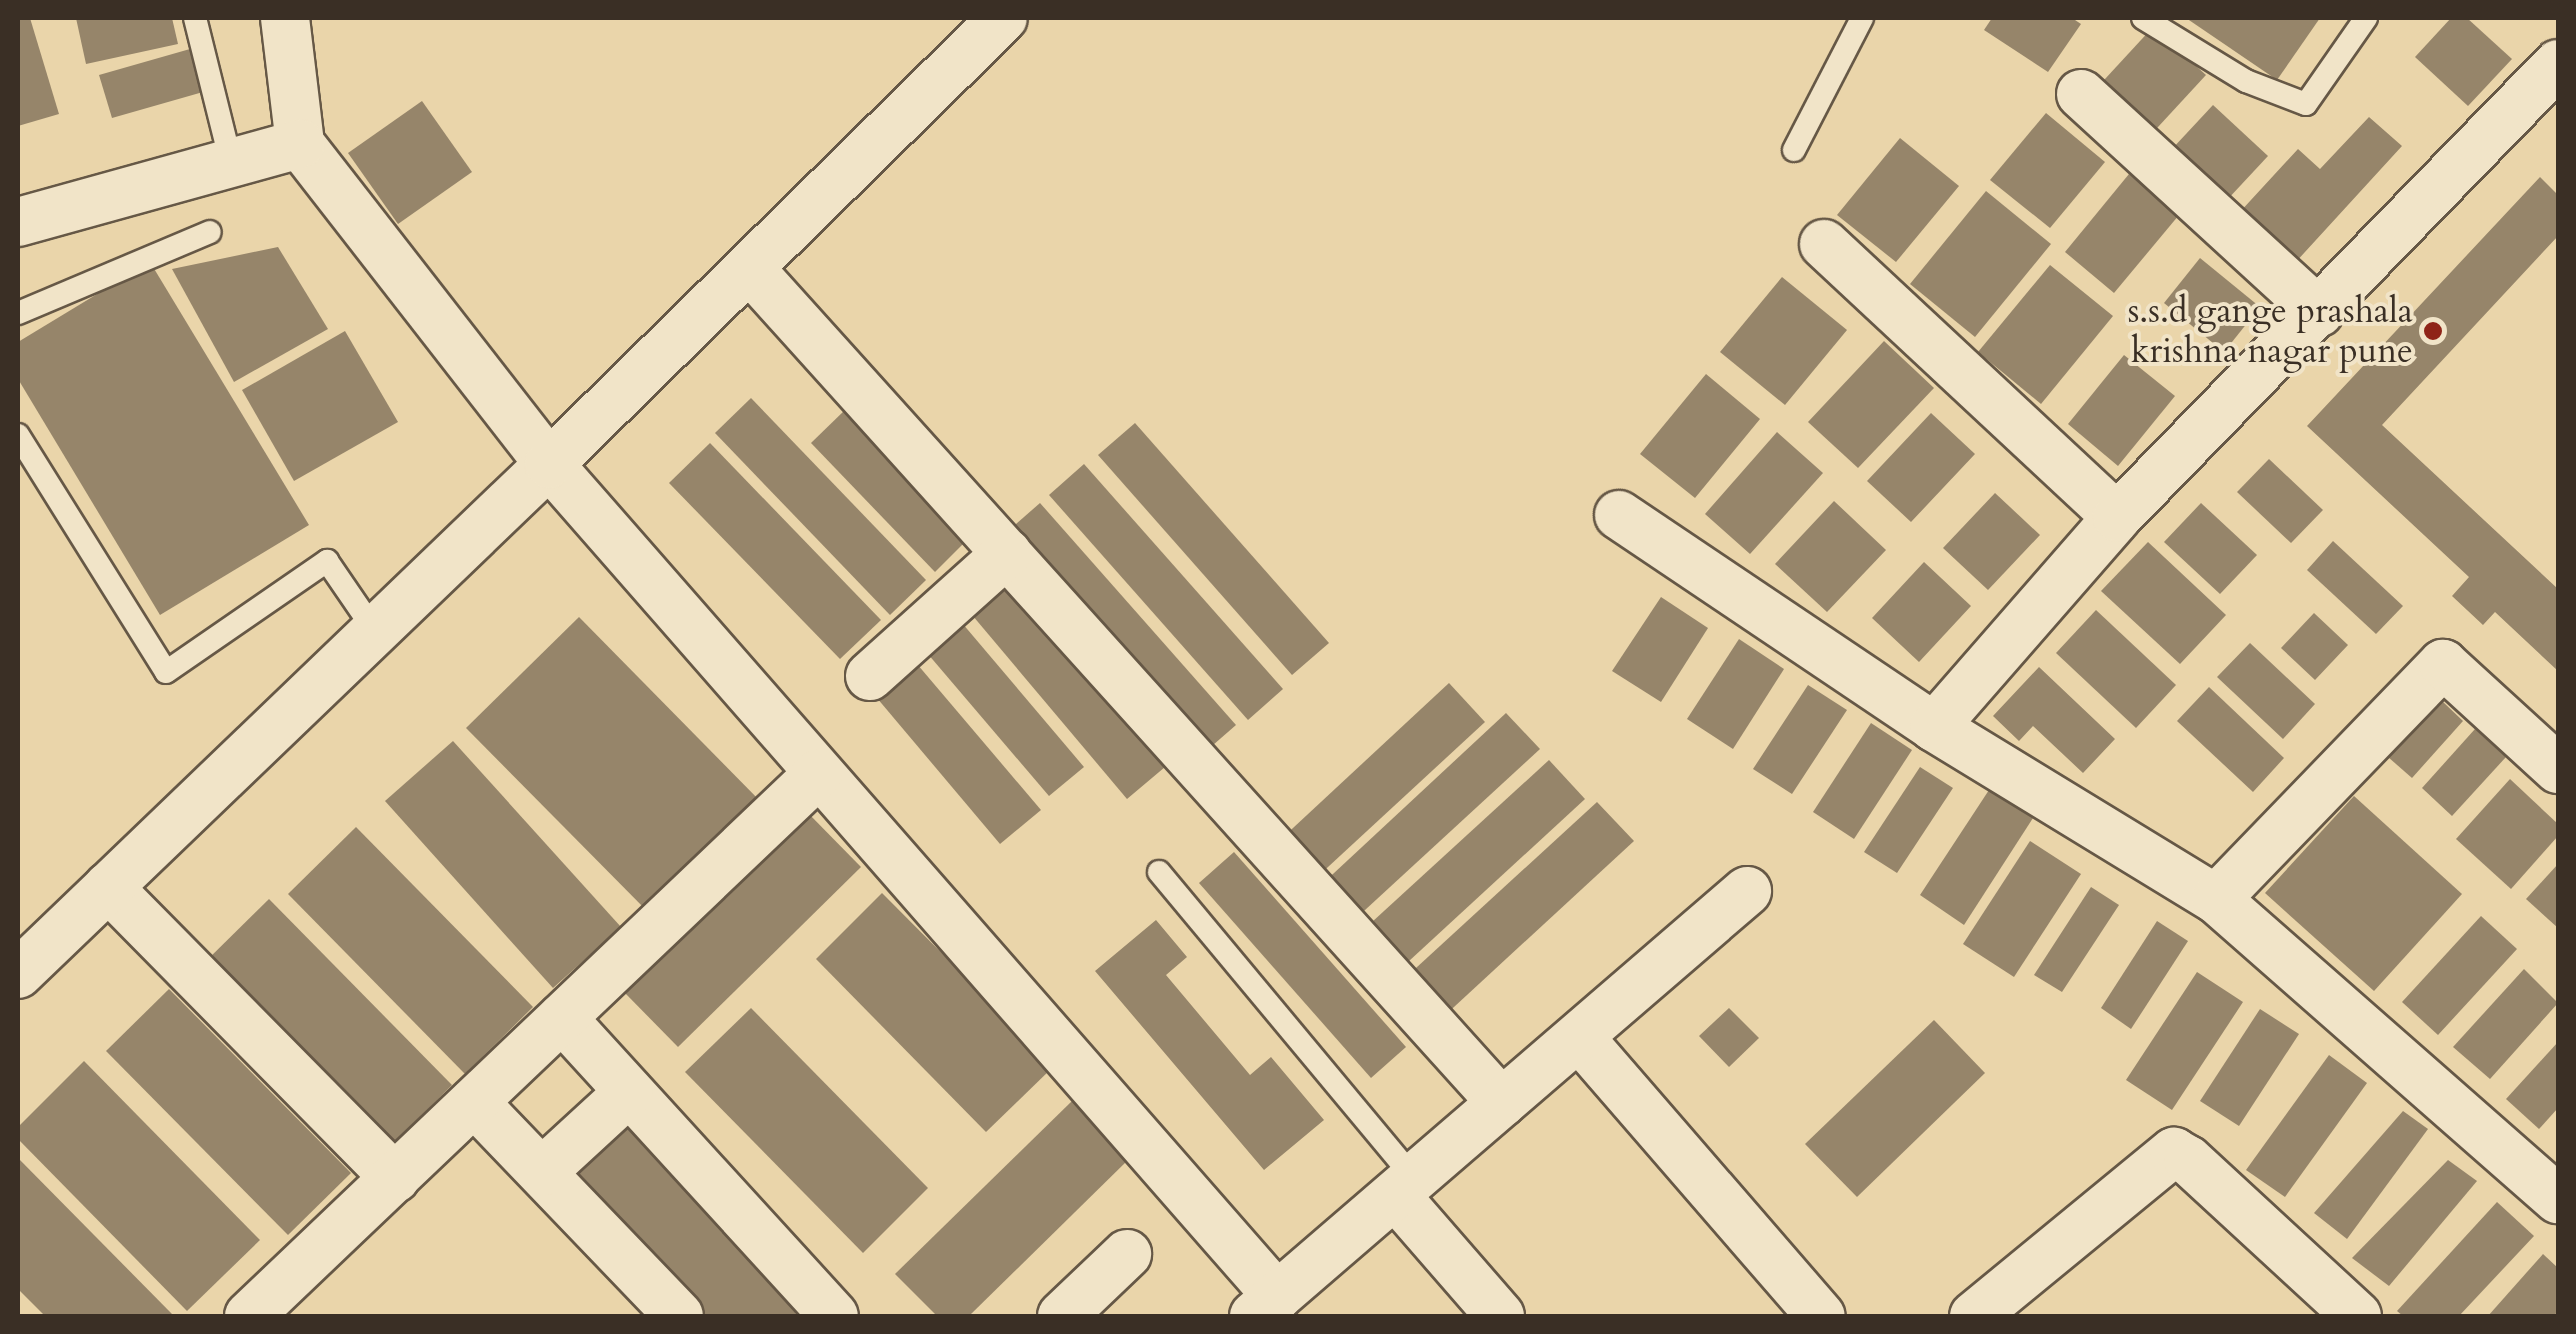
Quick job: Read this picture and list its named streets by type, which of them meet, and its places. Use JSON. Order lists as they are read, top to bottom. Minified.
{"places":["s.s.d gange prashala krishna nagar pune"]}
